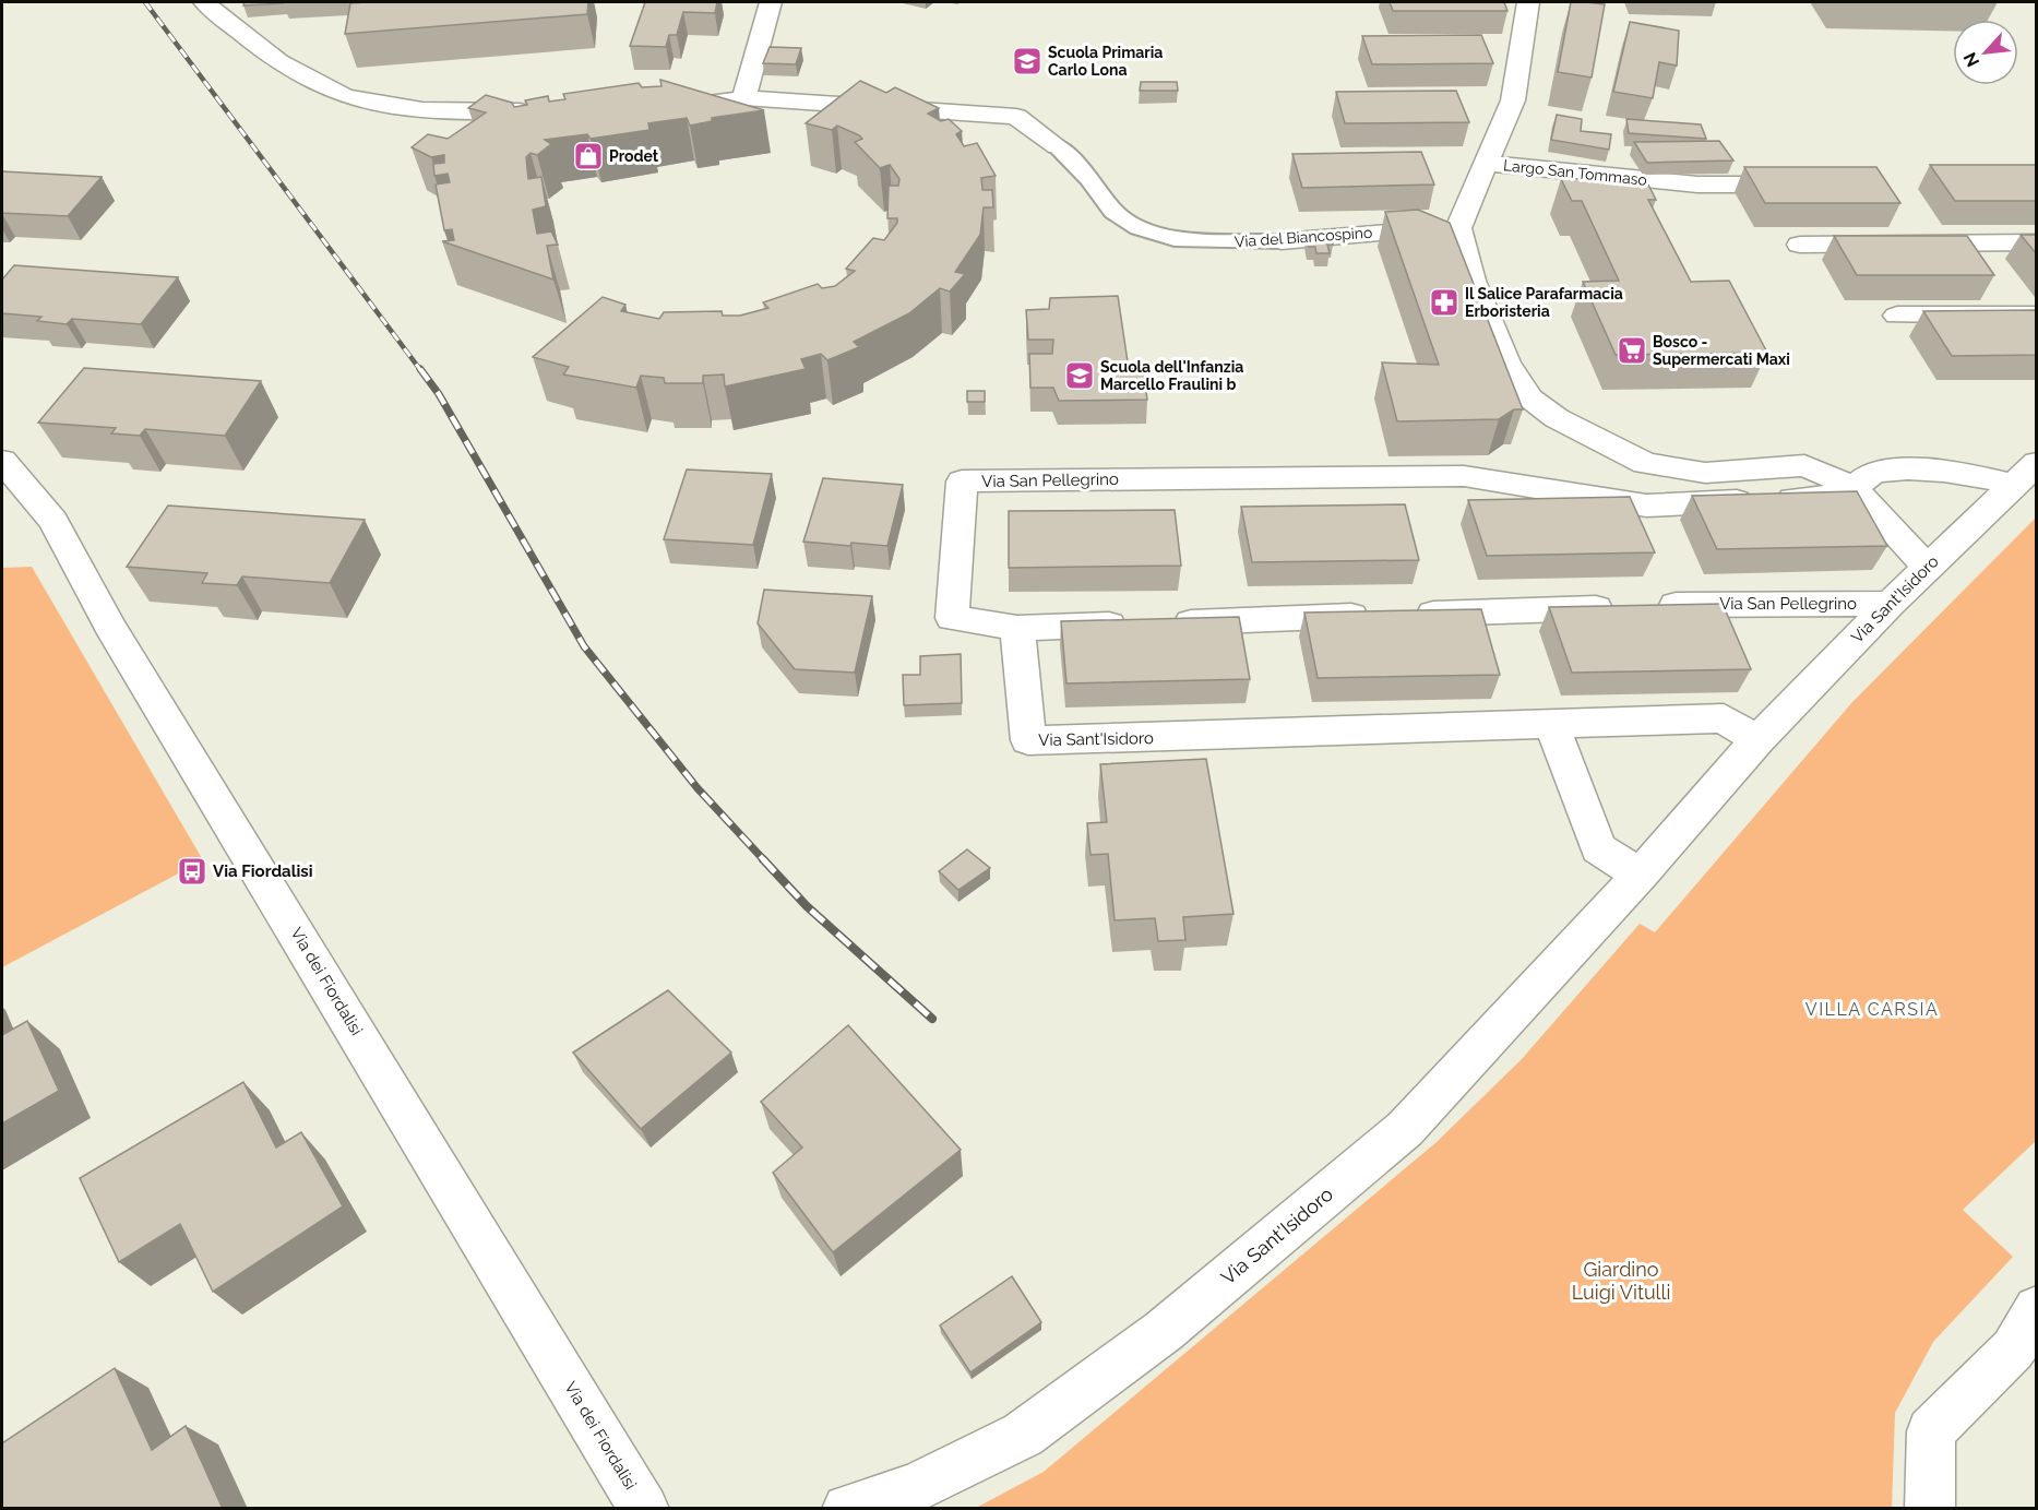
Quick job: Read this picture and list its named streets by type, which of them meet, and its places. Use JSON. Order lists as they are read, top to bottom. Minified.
{"streets":{"street":["Largo San Tommaso","Via del Biancospino","Via San Pellegrino","Via Sant'Isidoro","Via dei Fiordalisi"]},"crossings":[["Largo San Tommaso","Via del Biancospino"],["Via San Pellegrino","Via Sant'Isidoro"]],"districts":["VILLA CARSIA"],"parks":["Giardino Luigi Vitulli"],"places":{"school or university":["Scuola Primaria Carlo Lona","Scuola dell'Infanzia Marcello Fraulini b"],"shop":["Prodet"],"pharmacy":["Il Salice Parafarmacia Erboristeria"],"supermarket":["Bosco - Supermercati Maxi"],"bus stop":["Via Fiordalisi"]},"north":"bottom left"}
